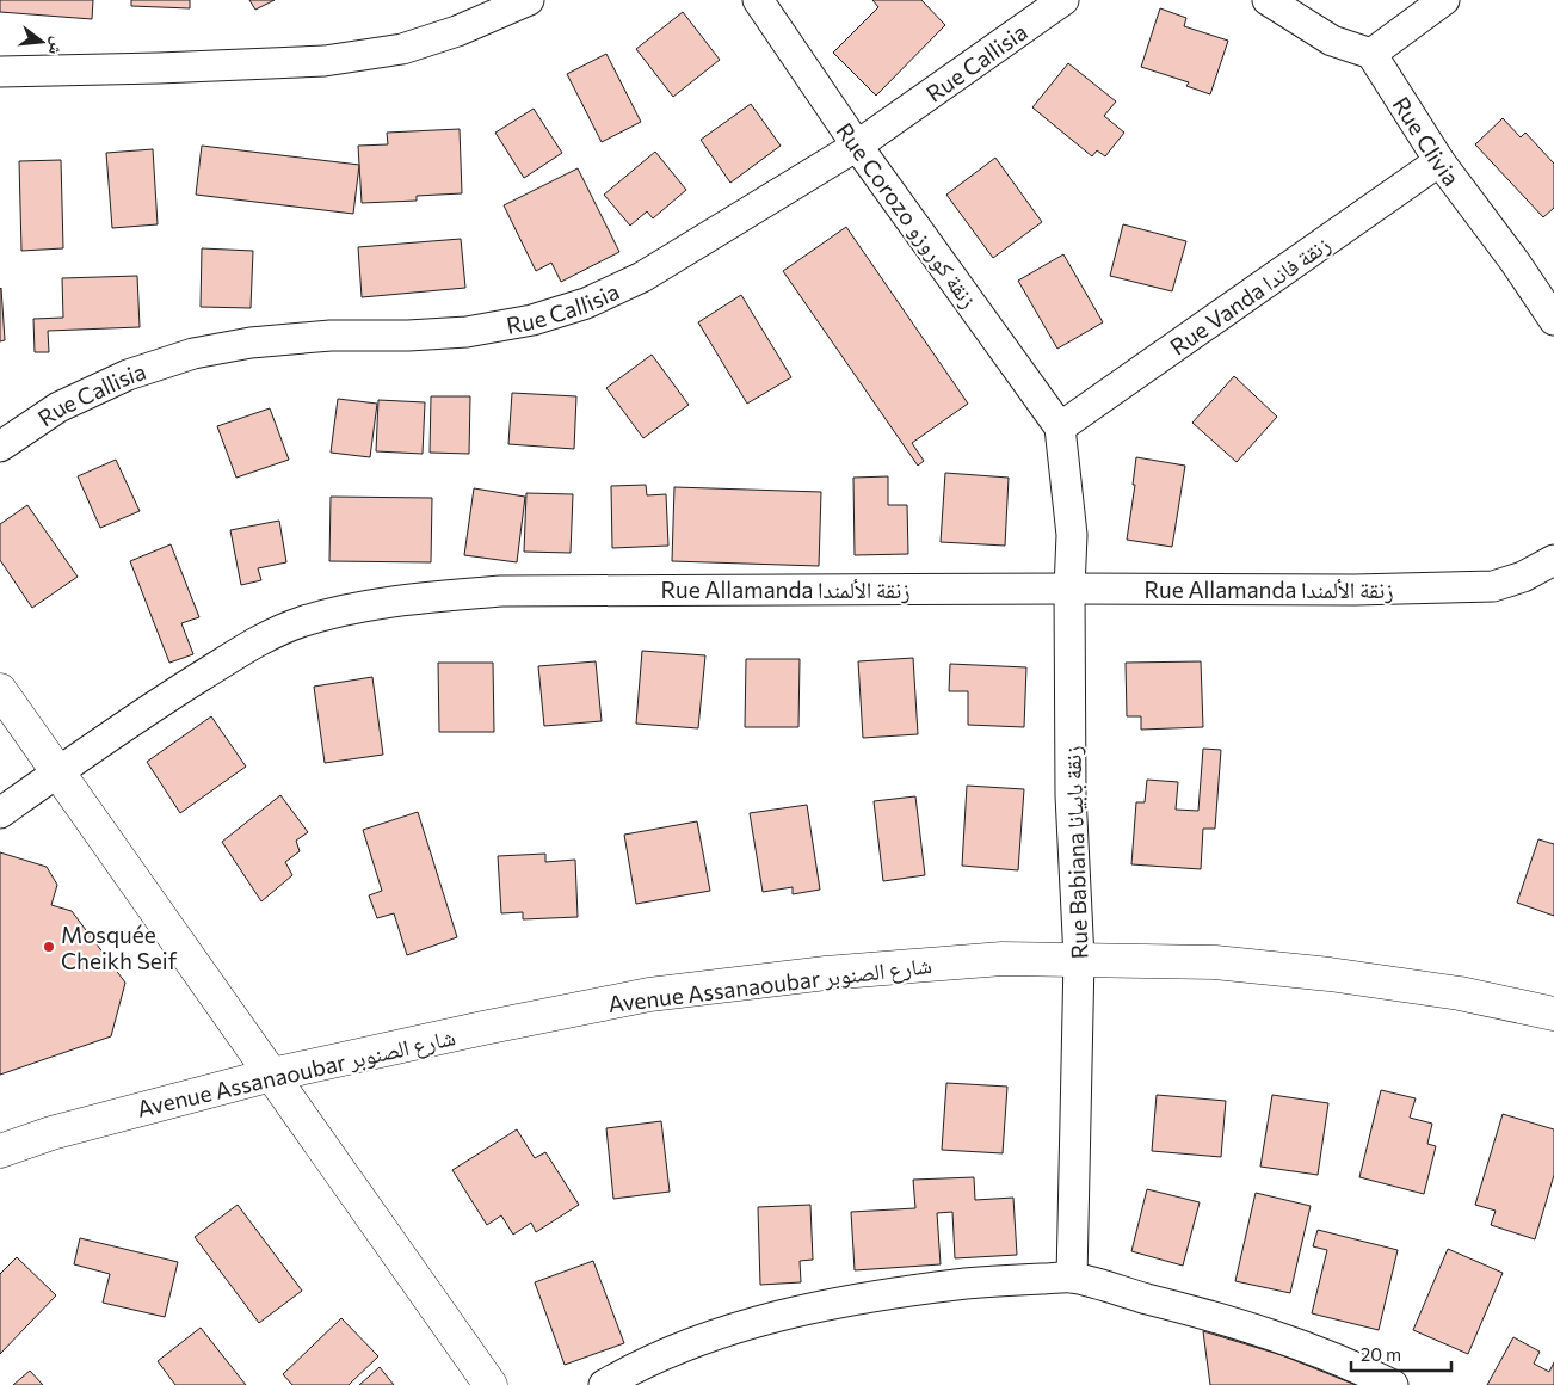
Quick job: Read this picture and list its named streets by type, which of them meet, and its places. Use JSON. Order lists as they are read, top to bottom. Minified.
{"streets":{"street":["Rue Callisia","Rue Clivia","Rue Corozo زنقة كوروزو","Rue Vanda زنقة فاندا","Rue Allamanda زنقة الألمندا","Rue Babiana زنقة بابيانا","Avenue Assanaoubar شارع الصنوبر"]},"crossings":[["Rue Callisia","Rue Corozo زنقة كوروزو"],["Rue Clivia","Rue Vanda زنقة فاندا"],["Rue Corozo زنقة كوروزو","Rue Vanda زنقة فاندا"],["Rue Corozo زنقة كوروزو","Rue Babiana زنقة بابيانا"],["Rue Vanda زنقة فاندا","Rue Babiana زنقة بابيانا"],["Rue Allamanda زنقة الألمندا","Rue Babiana زنقة بابيانا"],["Rue Babiana زنقة بابيانا","Avenue Assanaoubar شارع الصنوبر"]],"places":["Mosquée Cheikh Seif"],"scale_bar":"20 m","north":"right"}
